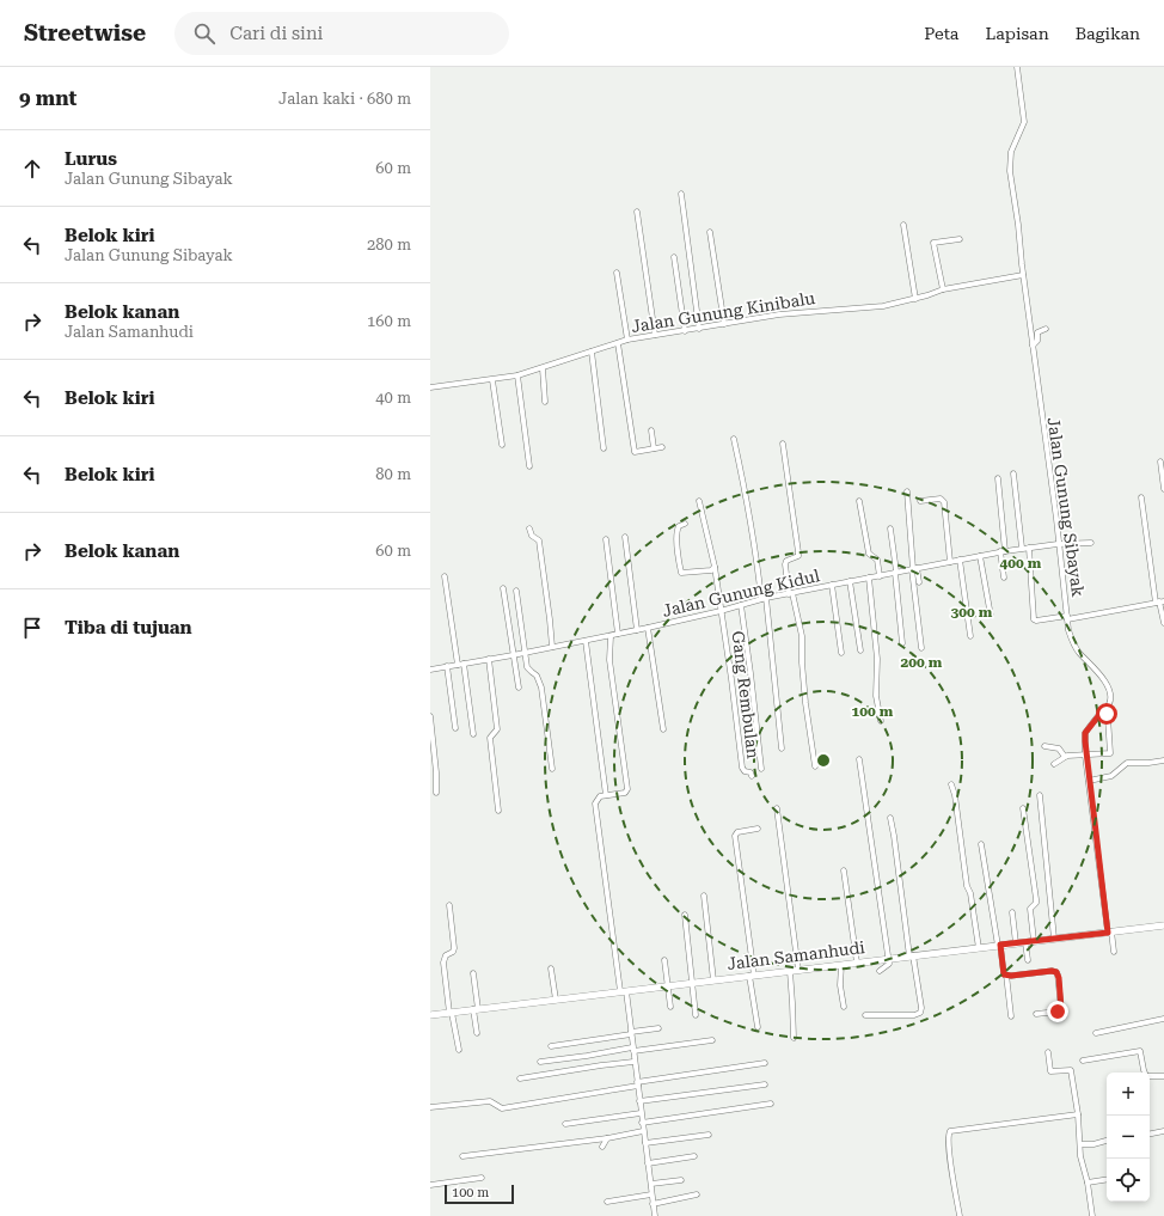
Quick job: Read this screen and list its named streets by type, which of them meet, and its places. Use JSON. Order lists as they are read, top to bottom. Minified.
{"streets":{"street":["Jalan Gunung Kinibalu","Jalan Gunung Sibayak","Jalan Gunung Kidul","Gang Rembulan","Jalan Samanhudi"]},"crossings":[["Jalan Gunung Kinibalu","Jalan Gunung Sibayak"],["Jalan Gunung Sibayak","Jalan Gunung Kidul"],["Jalan Gunung Sibayak","Jalan Samanhudi"],["Jalan Gunung Kidul","Gang Rembulan"]],"scale_bar":"100 m","page":{"header":"Streetwise","search":"Cari di sini","nav":["Peta","Lapisan","Bagikan"],"heading":["9 mnt","Jalan kaki · 680 m"],"list":[["Lurus","Jalan Gunung Sibayak","60 m"],["Belok kiri","Jalan Gunung Sibayak","280 m"],["Belok kanan","Jalan Samanhudi","160 m"],["Belok kiri","40 m"],["Belok kiri","80 m"],["Belok kanan","60 m"],"Tiba di tujuan"],"map_buttons":["+","−"],"scale":"100 m"},"rings":["400 m","300 m","200 m","100 m"]}
